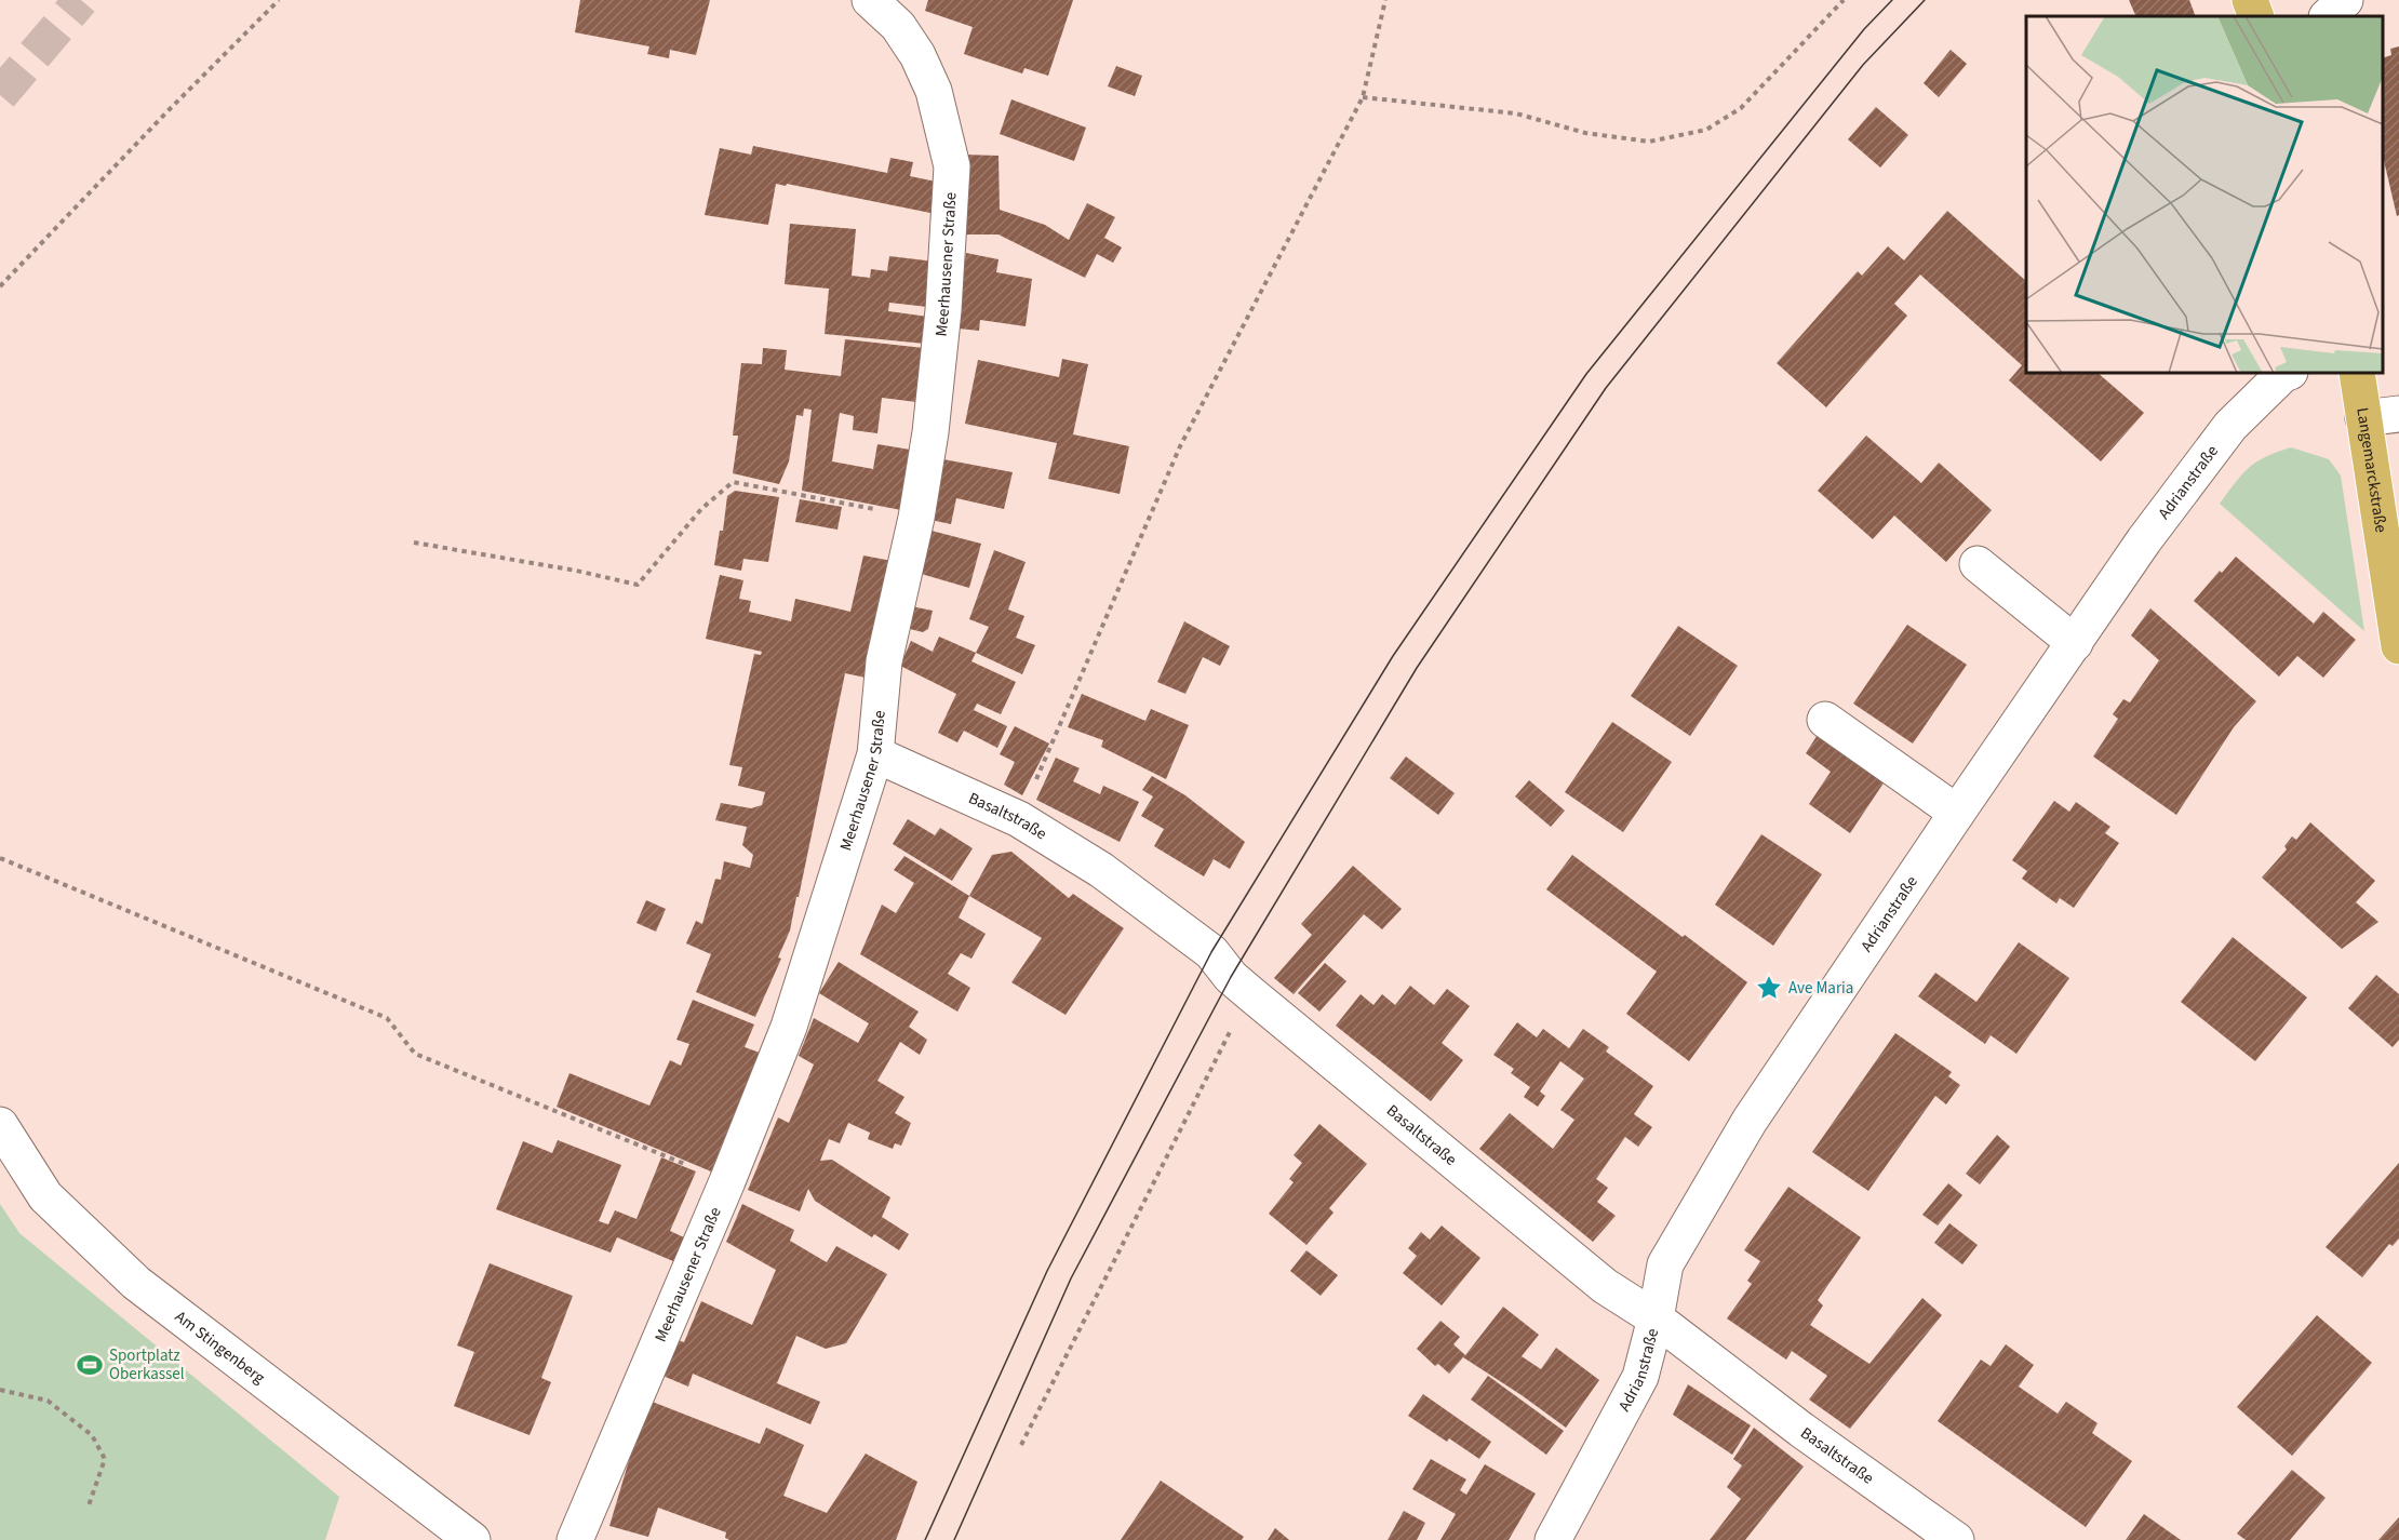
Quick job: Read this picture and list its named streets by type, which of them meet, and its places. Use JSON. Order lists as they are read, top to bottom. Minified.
{"streets":{"main road":["Langemarckstraße"],"street":["Meerhausener Straße","Adrianstraße","Basaltstraße","Am Stingenberg"]},"crossings":[["Meerhausener Straße","Basaltstraße"],["Adrianstraße","Basaltstraße"]],"places":{"place":["Ave Maria"],"sports":["Sportplatz Oberkassel"]}}
